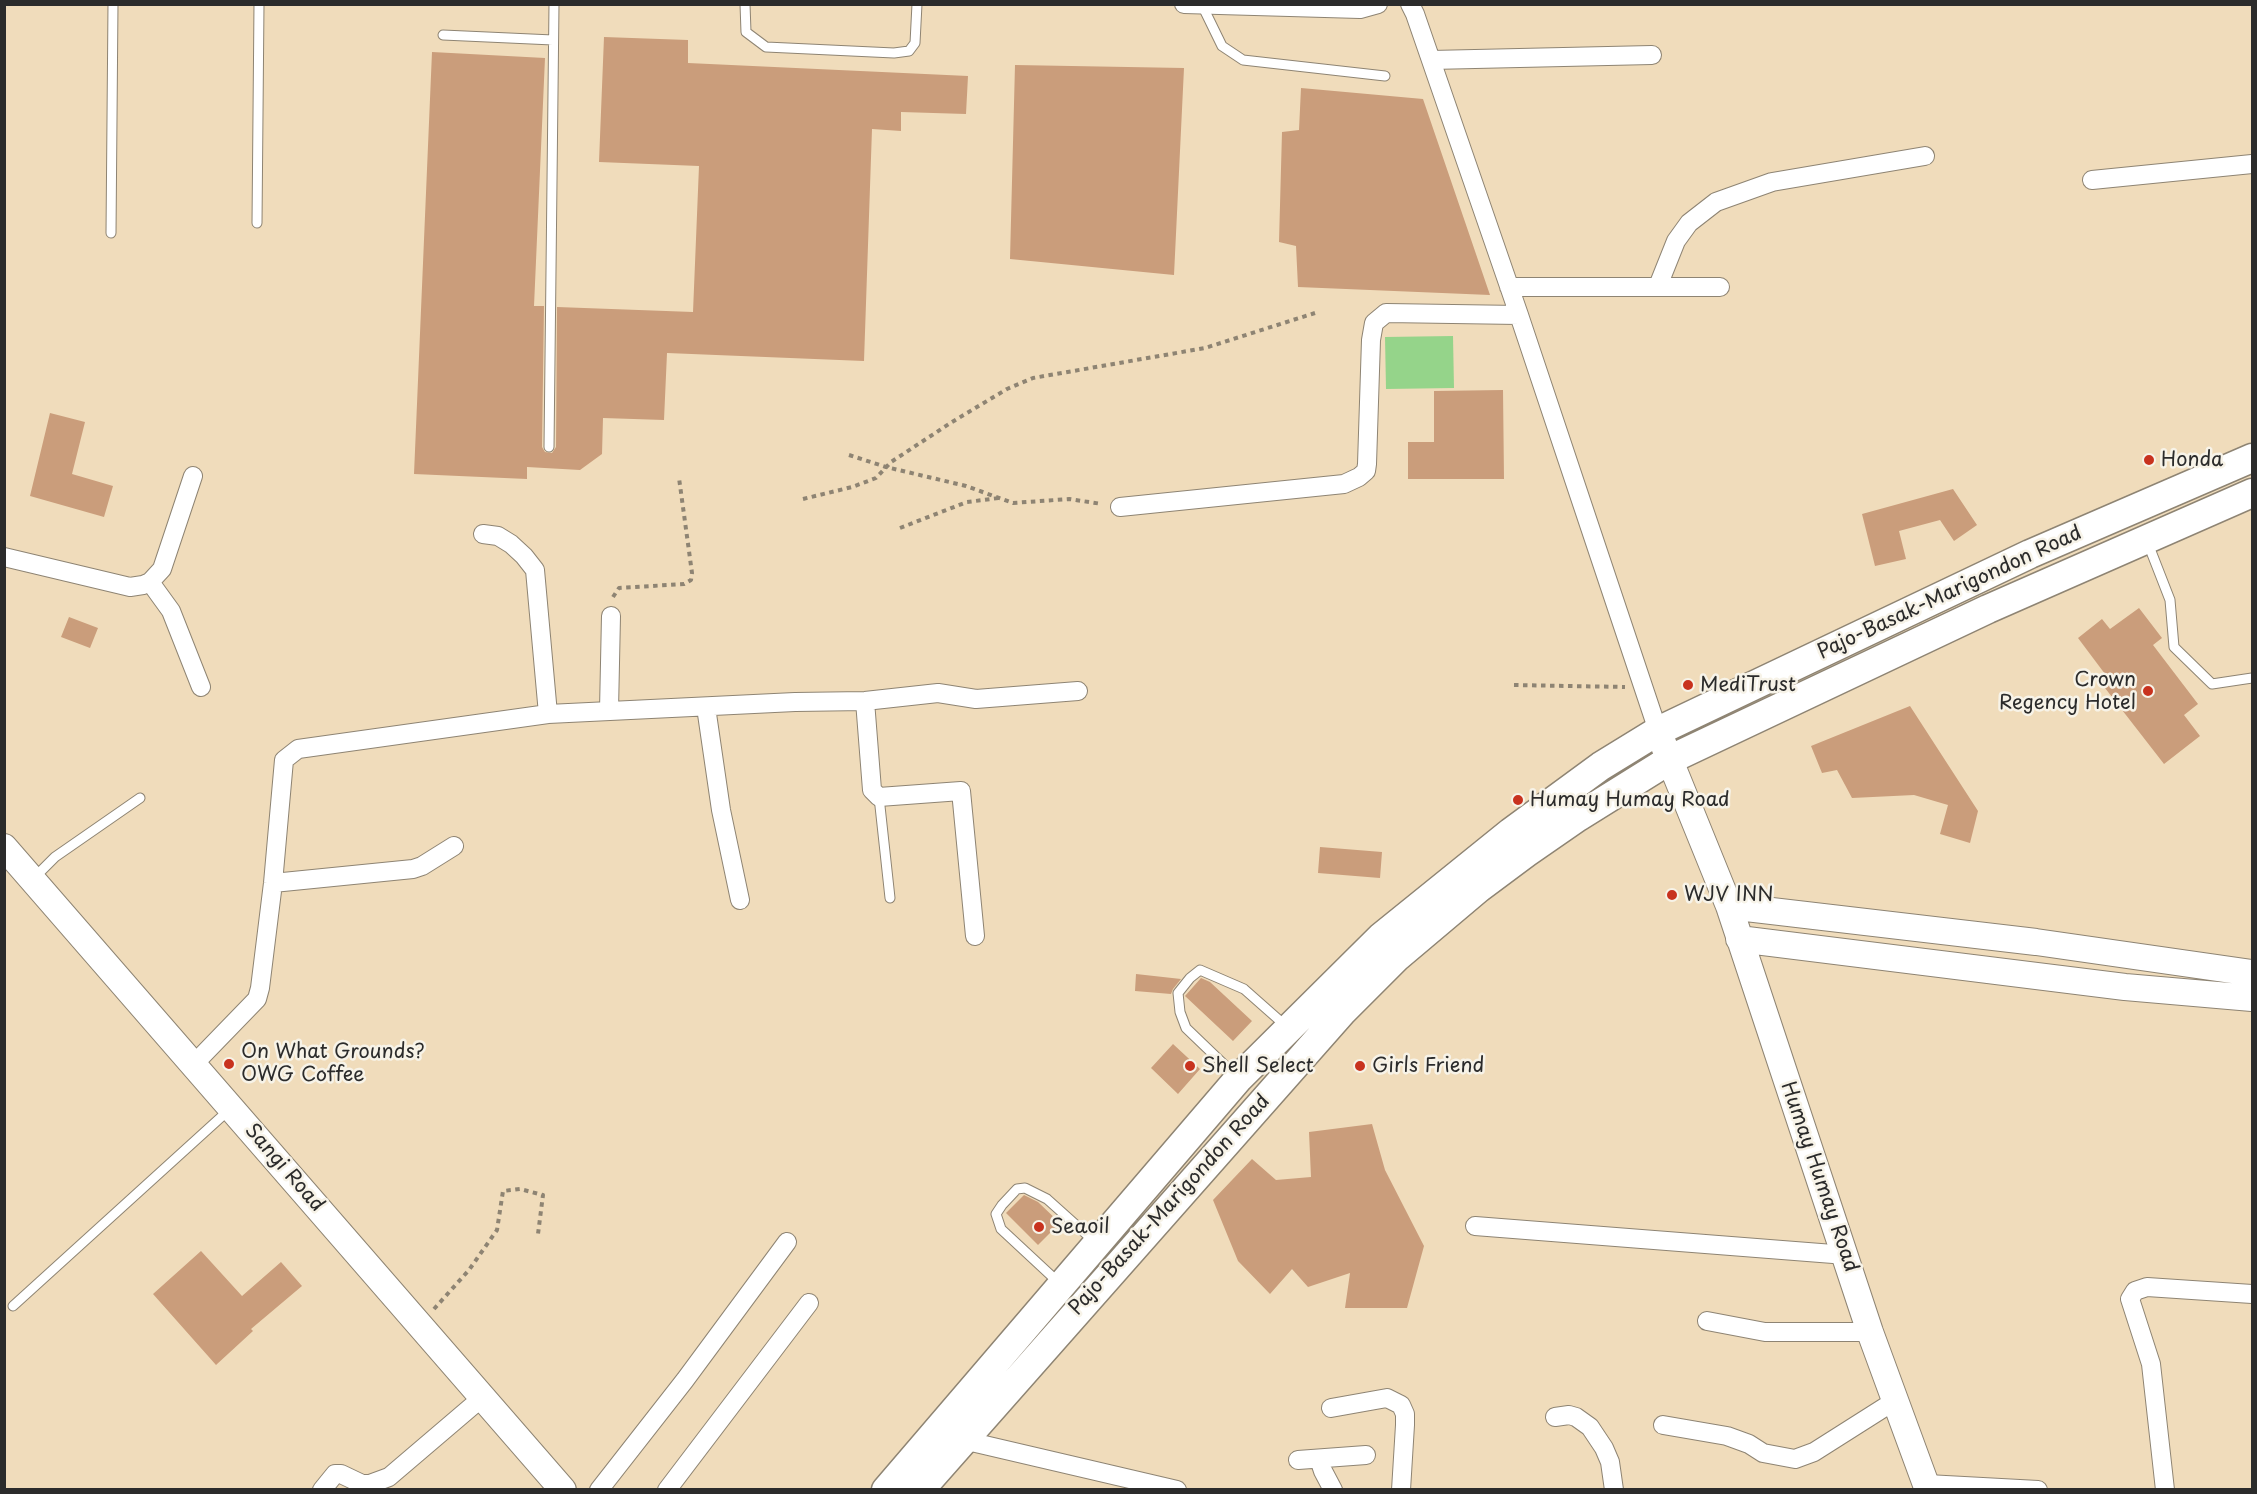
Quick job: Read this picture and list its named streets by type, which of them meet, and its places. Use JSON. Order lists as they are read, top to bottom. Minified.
{"streets":{"main road":["Pajo-Basak-Marigondon Road"],"street":["Sangi Road","Humay Humay Road"]},"crossings":[["Pajo-Basak-Marigondon Road","Humay Humay Road"]],"places":["Honda","MediTrust","Crown Regency Hotel","Humay Humay Road","WJV INN","On What Grounds? OWG Coffee","Shell Select","Girls Friend","Seaoil"]}
